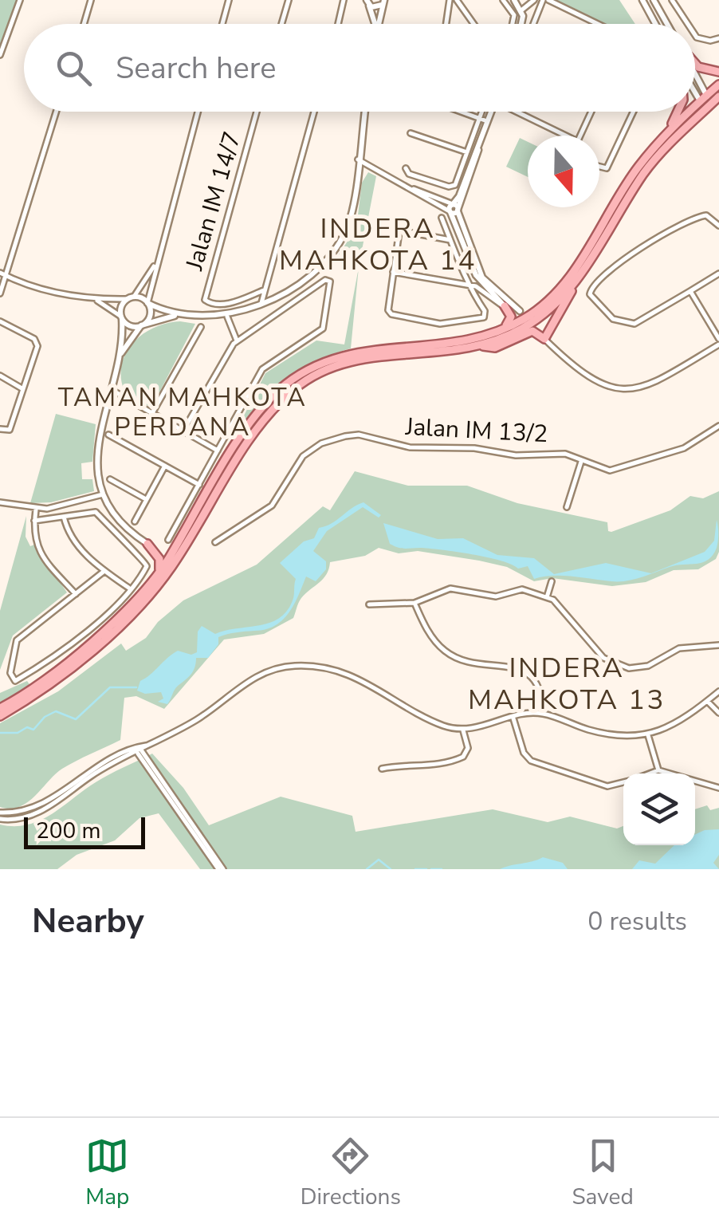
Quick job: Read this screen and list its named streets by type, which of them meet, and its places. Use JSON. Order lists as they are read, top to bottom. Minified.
{"streets":{"street":["Jalan IM 14/7","Jalan IM 13/2"]},"districts":["INDERA MAHKOTA 14","TAMAN MAHKOTA PERDANA","INDERA MAHKOTA 13"],"scale_bar":"200 m","north":"bottom","page":{"search":"Search here","scale":"200 m","heading":["Nearby","0 results"],"nav":["Map","Directions","Saved"]}}
